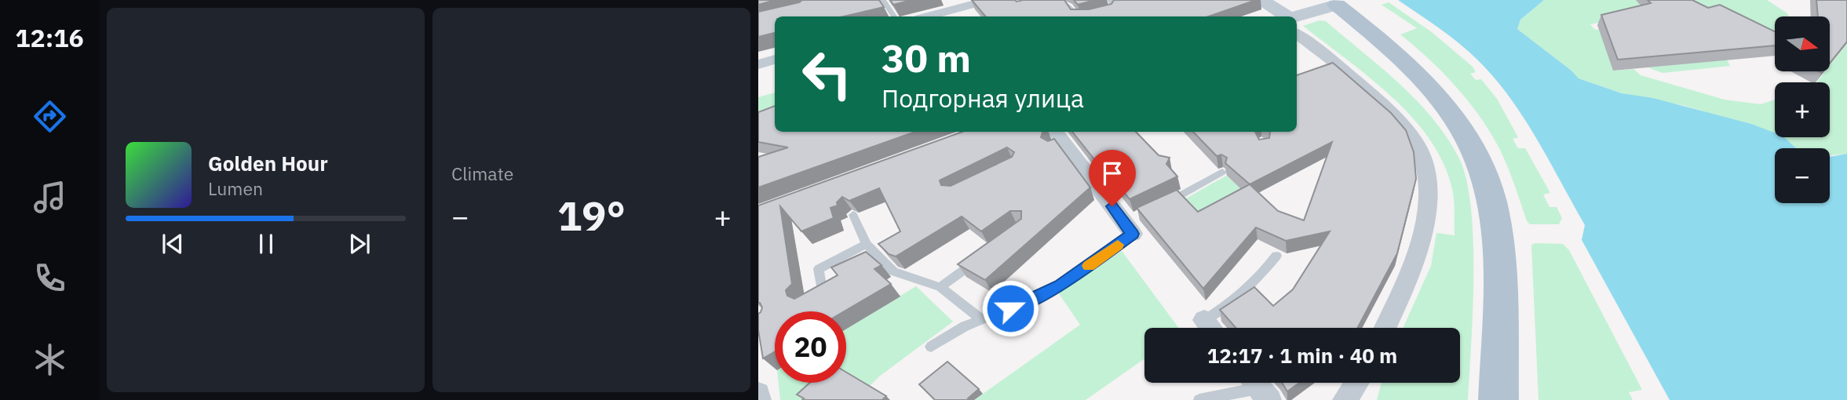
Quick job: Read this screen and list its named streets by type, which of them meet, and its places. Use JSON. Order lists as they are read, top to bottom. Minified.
{"north":"right","page":{"tabs":"12:16","tile":"Climate","map_buttons":["+","−"],"turn":["30 m","Подгорная улица"],"song":["Golden Hour","Lumen"],"heat":["−","19°","+"],"limit":"20","trip":"12:17 · 1 min · 40 m"}}
